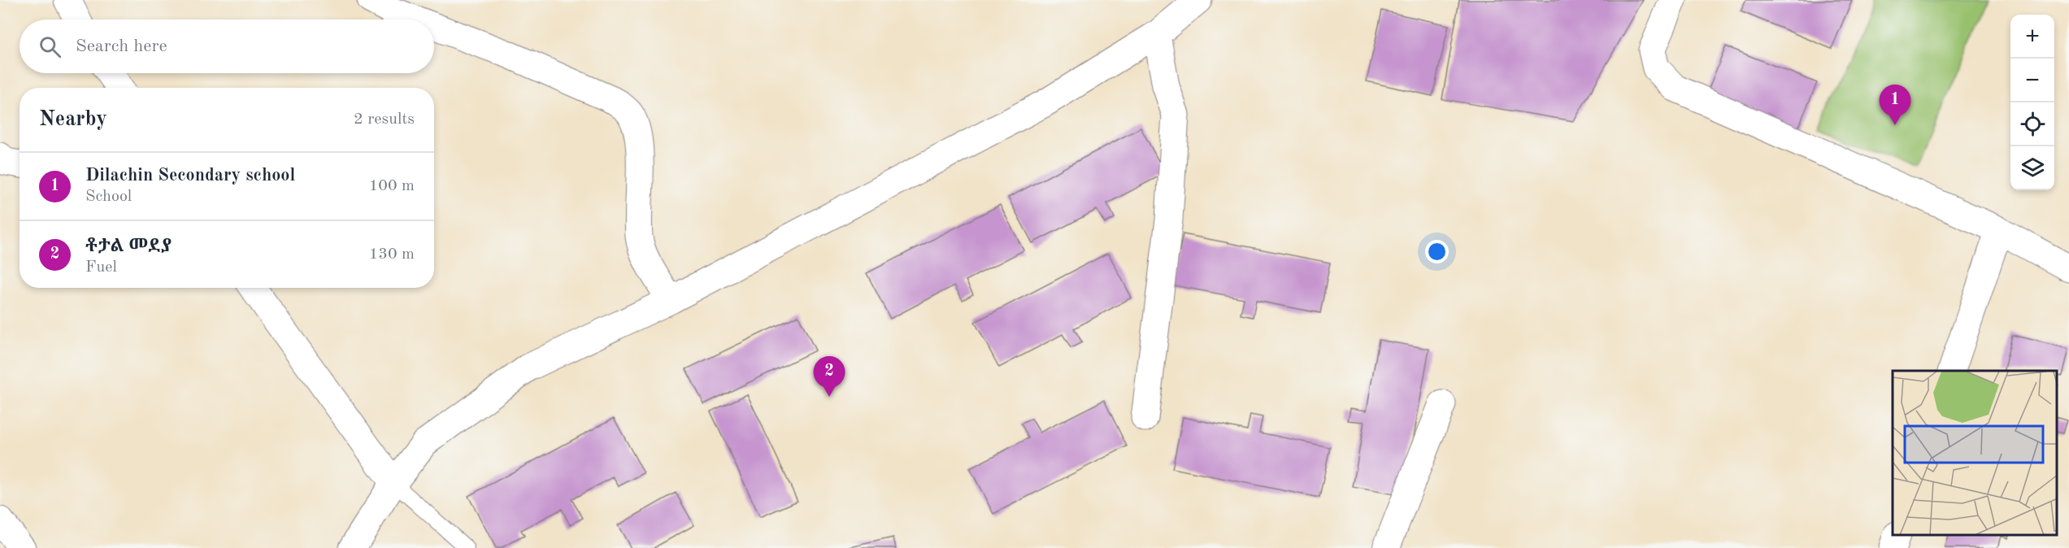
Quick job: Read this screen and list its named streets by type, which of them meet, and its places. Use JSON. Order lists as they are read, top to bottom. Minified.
{"page":{"map_buttons":["+","−"],"search":"Search here","pins":["1","2"],"heading":["Nearby","2 results"],"list":[{"mark":"1","name":"Dilachin Secondary school","note":"School","value":"100 m"},{"mark":"2","name":"ቶታል መደያ","note":"Fuel","value":"130 m"}]}}
